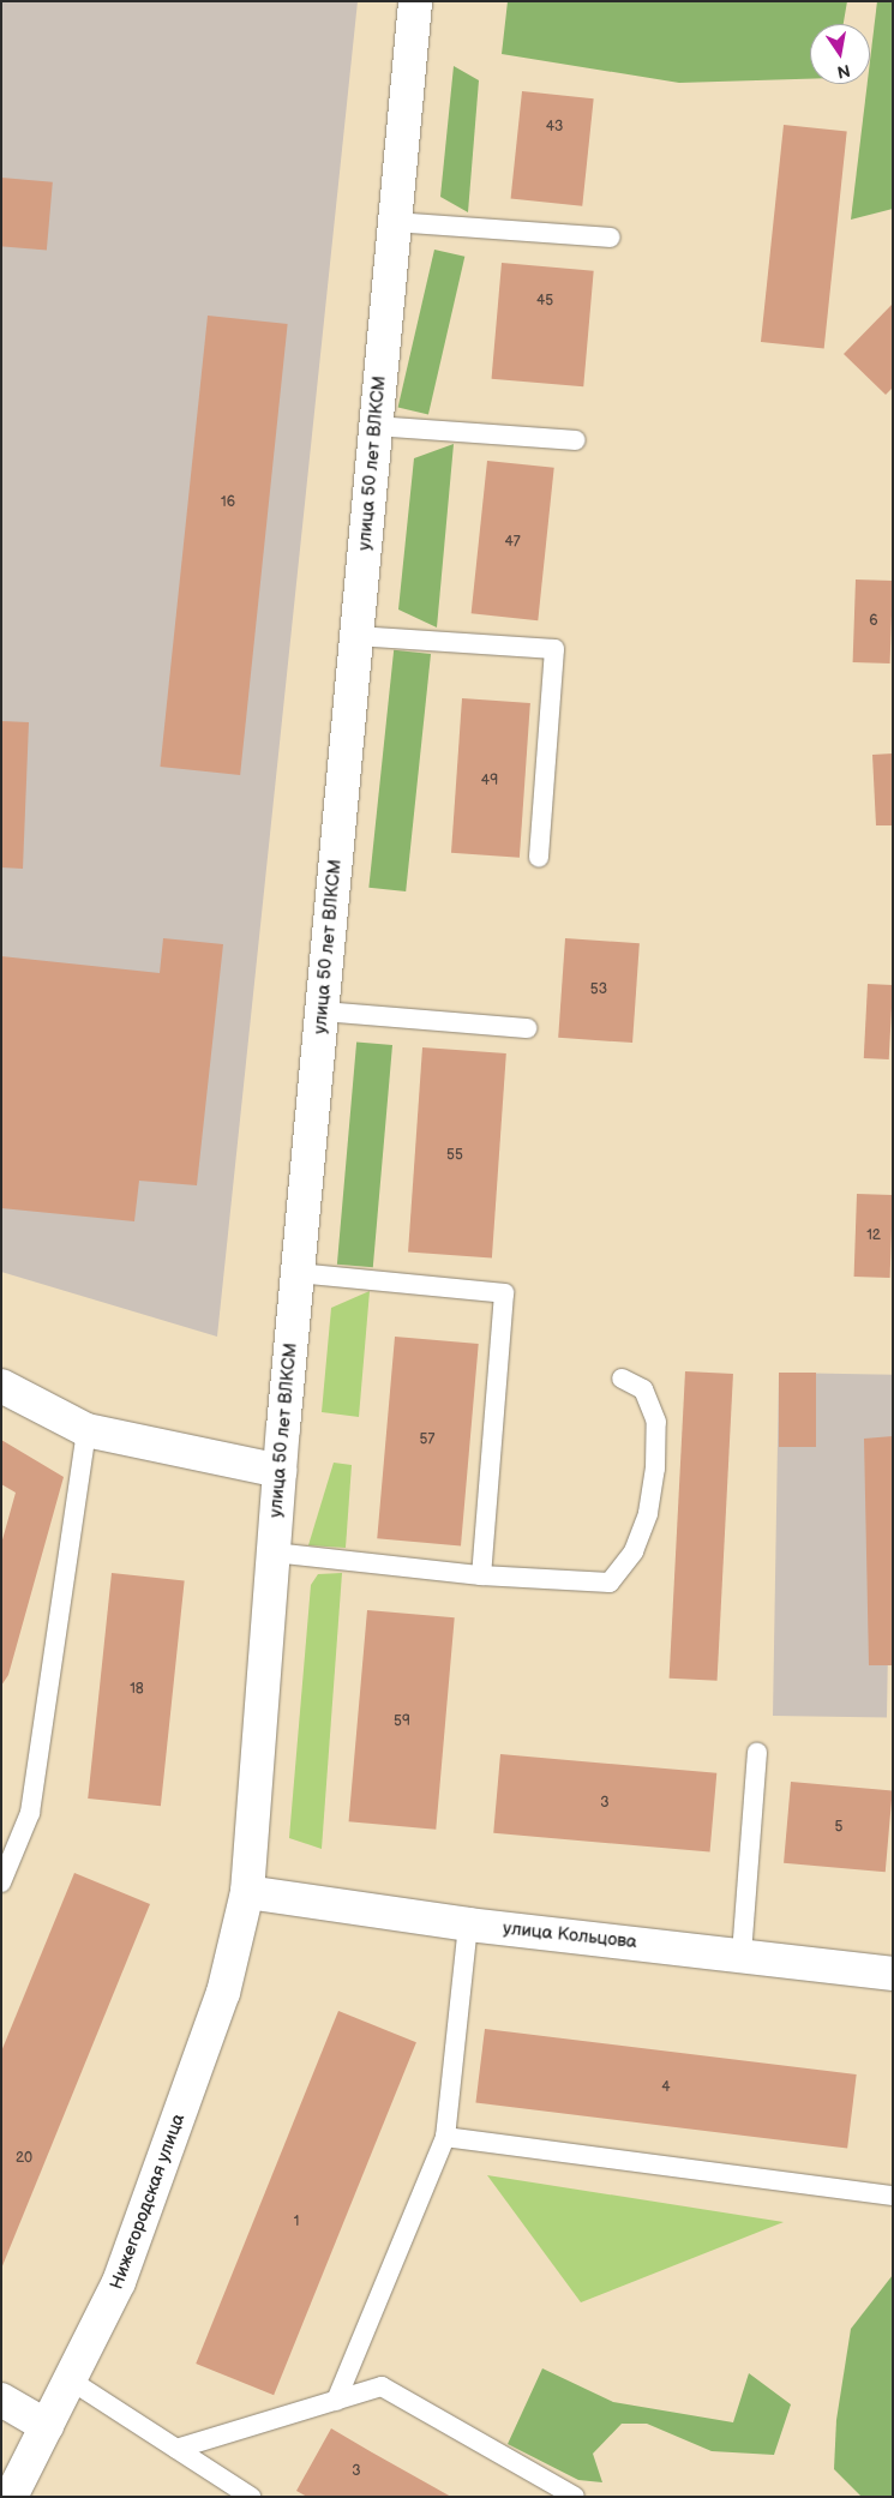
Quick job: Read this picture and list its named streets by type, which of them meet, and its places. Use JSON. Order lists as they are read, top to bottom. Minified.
{"streets":{"street":["улица 50 лет ВЛКСМ","улица Кольцова","Нижегородская улица"]},"crossings":[["улица 50 лет ВЛКСМ","улица Кольцова"],["улица 50 лет ВЛКСМ","Нижегородская улица"],["улица Кольцова","Нижегородская улица"]],"house_numbers":["43","45","16","47","6","49","53","55","12","57","18","59","3","5","4","20","1","3"],"north":"bottom"}
